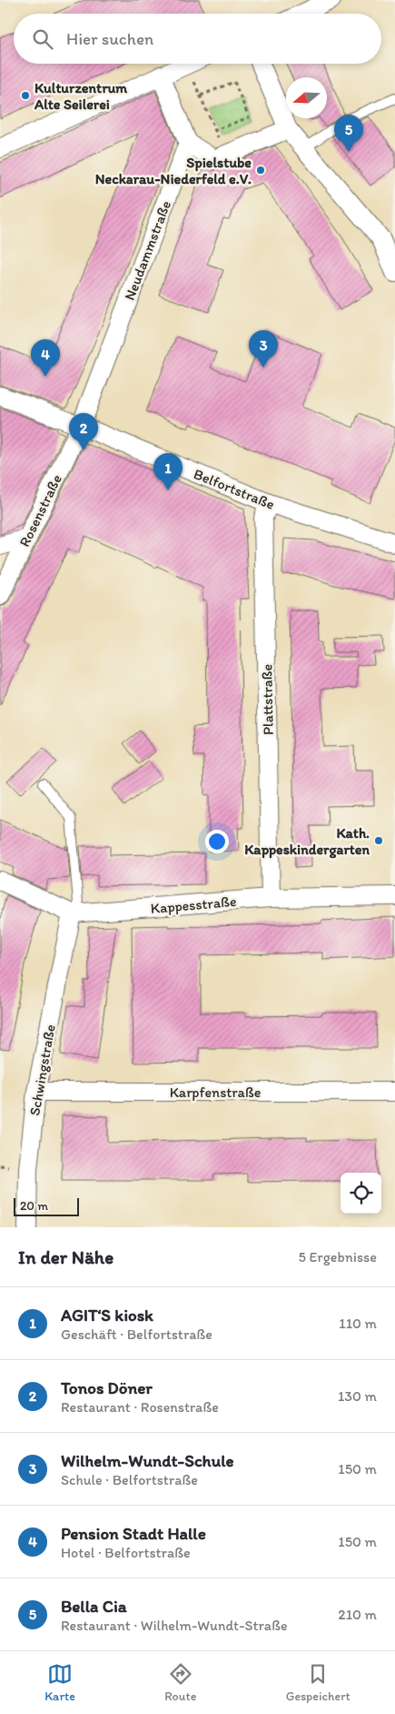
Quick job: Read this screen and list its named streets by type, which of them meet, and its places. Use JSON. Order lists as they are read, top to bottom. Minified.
{"streets":{"street":["Neudammstraße","Belfortstraße","Rosenstraße","Plattstraße","Kappesstraße","Schwingstraße","Karpfenstraße"]},"crossings":[["Neudammstraße","Belfortstraße"],["Neudammstraße","Rosenstraße"],["Belfortstraße","Rosenstraße"],["Belfortstraße","Plattstraße"],["Plattstraße","Kappesstraße"],["Kappesstraße","Schwingstraße"],["Schwingstraße","Karpfenstraße"]],"places":["Kulturzentrum Alte Seilerei","Spielstube Neckarau-Niederfeld e.V.","Kath. Kappeskindergarten"],"scale_bar":"20 m","north":"left","page":{"search":"Hier suchen","pins":["5","3","4","2","1"],"scale":"20 m","heading":["In der Nähe","5 Ergebnisse"],"list":[{"mark":"1","name":"AGIT‘S kiosk","note":"Geschäft · Belfortstraße","value":"110 m"},{"mark":"2","name":"Tonos Döner","note":"Restaurant · Rosenstraße","value":"130 m"},{"mark":"3","name":"Wilhelm-Wundt-Schule","note":"Schule · Belfortstraße","value":"150 m"},{"mark":"4","name":"Pension Stadt Halle","note":"Hotel · Belfortstraße","value":"150 m"},{"mark":"5","name":"Bella Cia","note":"Restaurant · Wilhelm-Wundt-Straße","value":"210 m"}],"nav":["Karte","Route","Gespeichert"]}}
